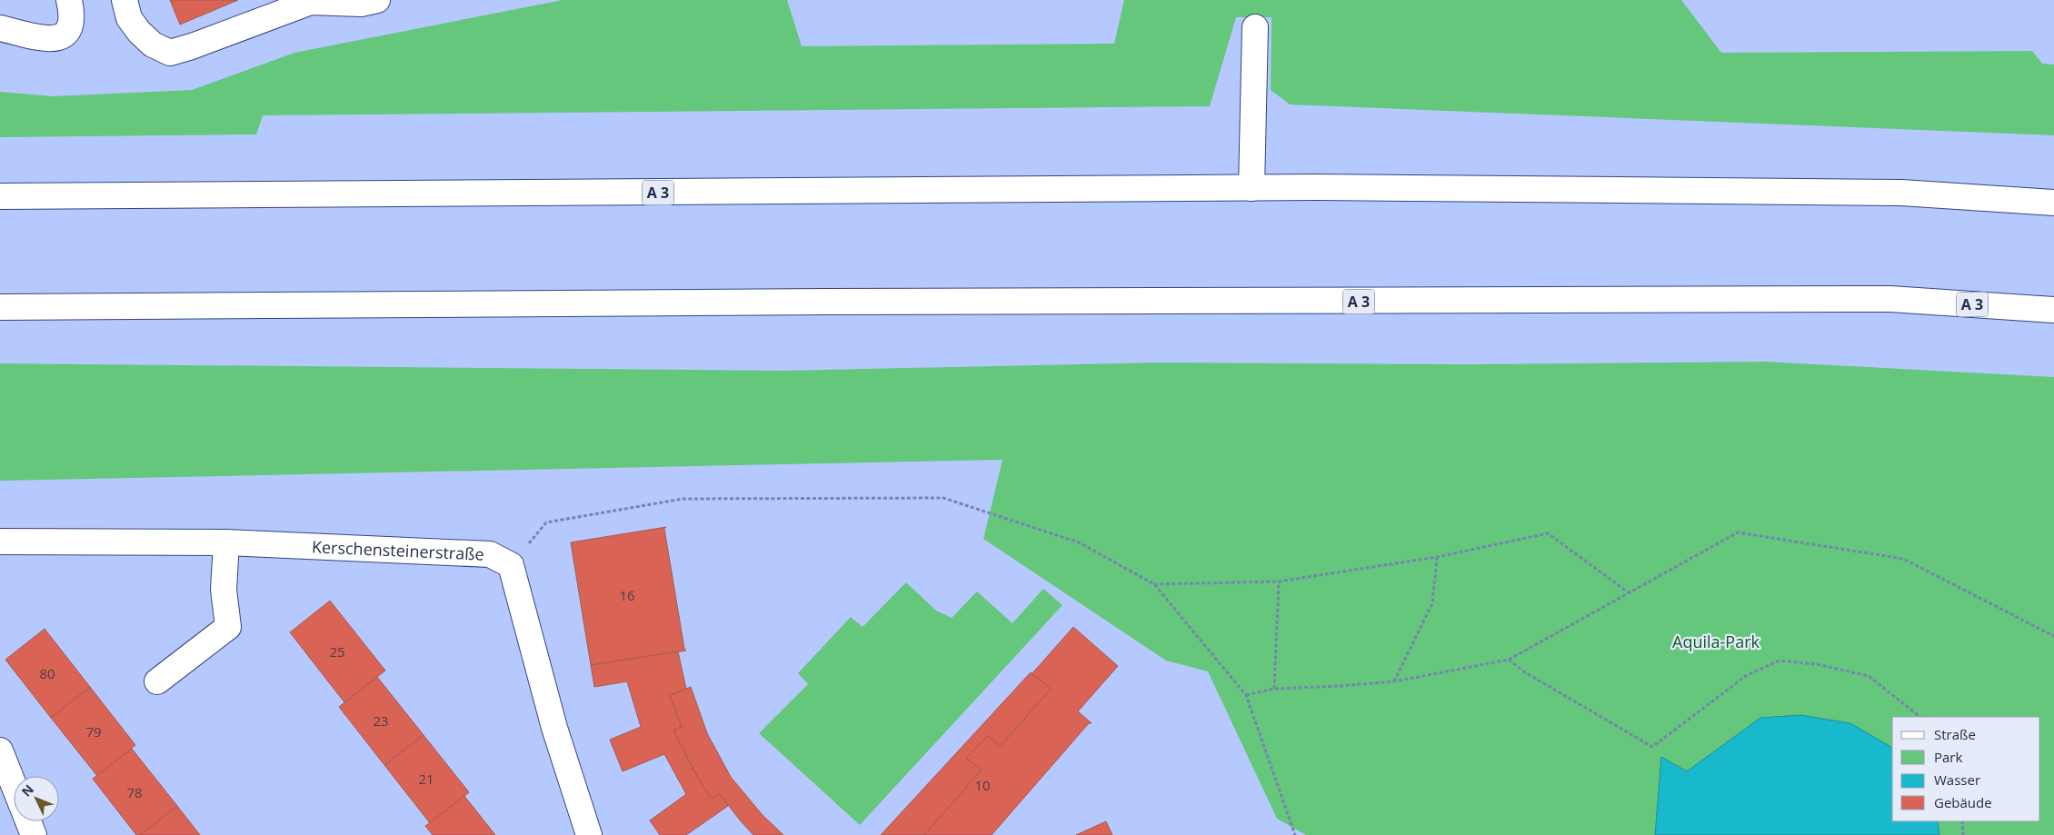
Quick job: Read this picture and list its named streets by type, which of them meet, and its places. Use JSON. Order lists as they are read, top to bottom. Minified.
{"streets":{"main road":["A 3","Kerschensteinerstraße"]},"parks":["Aquila-Park"],"house_numbers":["16","25","80","23","79","21","10","78"],"legend":["Straße","Park","Wasser","Gebäude"],"north":"top left"}
